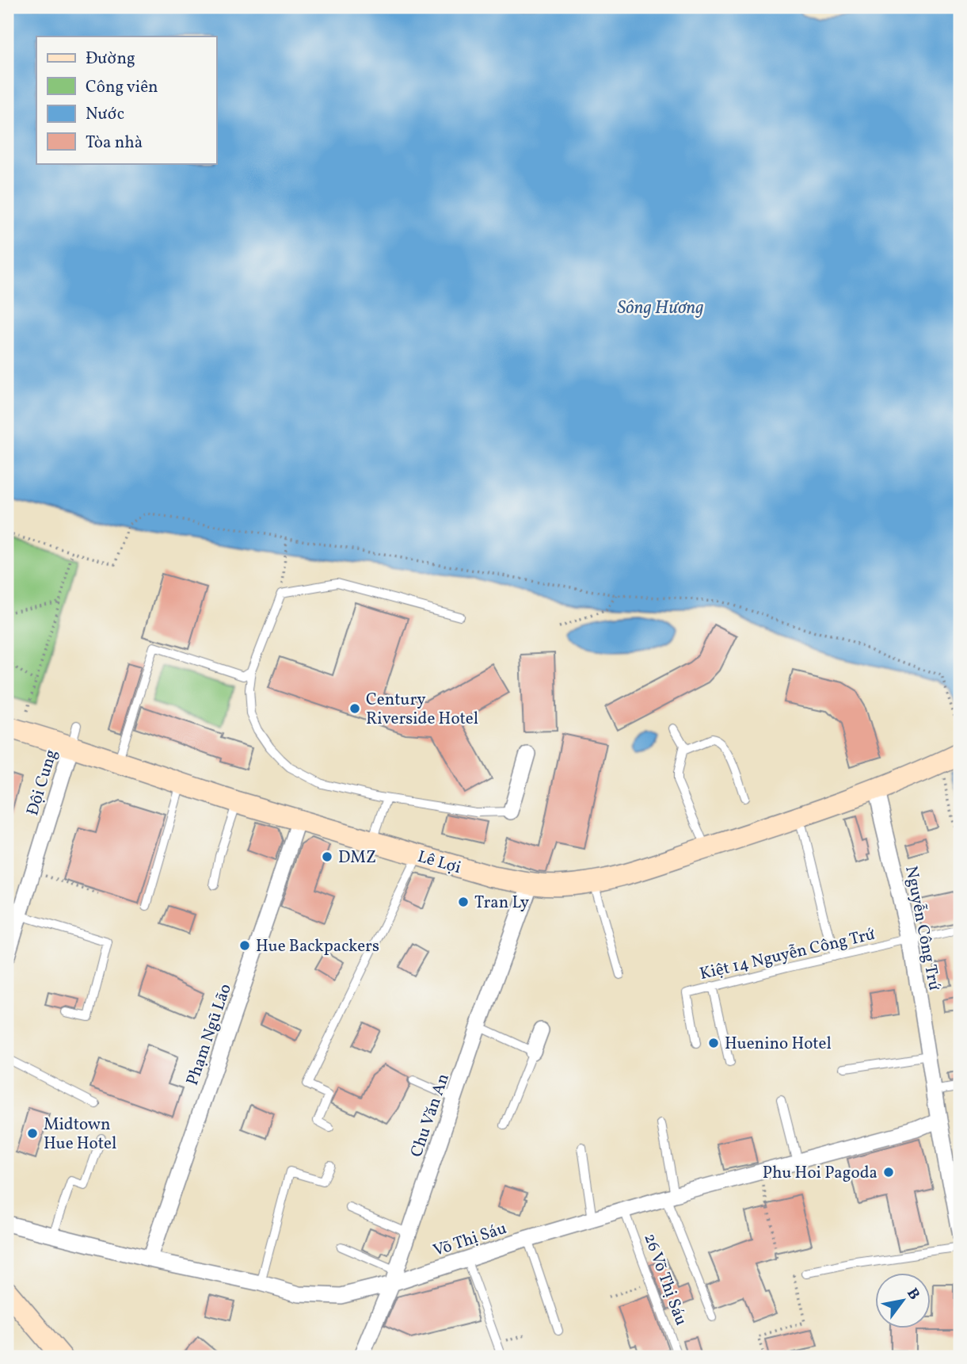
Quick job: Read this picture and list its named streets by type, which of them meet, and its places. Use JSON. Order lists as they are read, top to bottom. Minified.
{"streets":{"main road":["Lê Lợi"],"street":["Đội Cung","Nguyễn Công Trứ","Phạm Ngũ Lão","Chu Văn An","Võ Thị Sáu"],"lane":["Kiệt 14 Nguyễn Công Trứ","26 Võ Thị Sáu"]},"crossings":[["Đội Cung","Lê Lợi"],["Lê Lợi","Nguyễn Công Trứ"],["Lê Lợi","Phạm Ngũ Lão"],["Lê Lợi","Chu Văn An"],["Nguyễn Công Trứ","Kiệt 14 Nguyễn Công Trứ"],["Nguyễn Công Trứ","Võ Thị Sáu"],["Phạm Ngũ Lão","Võ Thị Sáu"],["Chu Văn An","Võ Thị Sáu"],["Võ Thị Sáu","26 Võ Thị Sáu"]],"water":["Sông Hương"],"places":["Century Riverside Hotel","DMZ","Tran Ly","Hue Backpackers","Huenino Hotel","Midtown Hue Hotel","Phu Hoi Pagoda"],"legend":["Đường","Công viên","Nước","Tòa nhà"],"north":"top right"}
